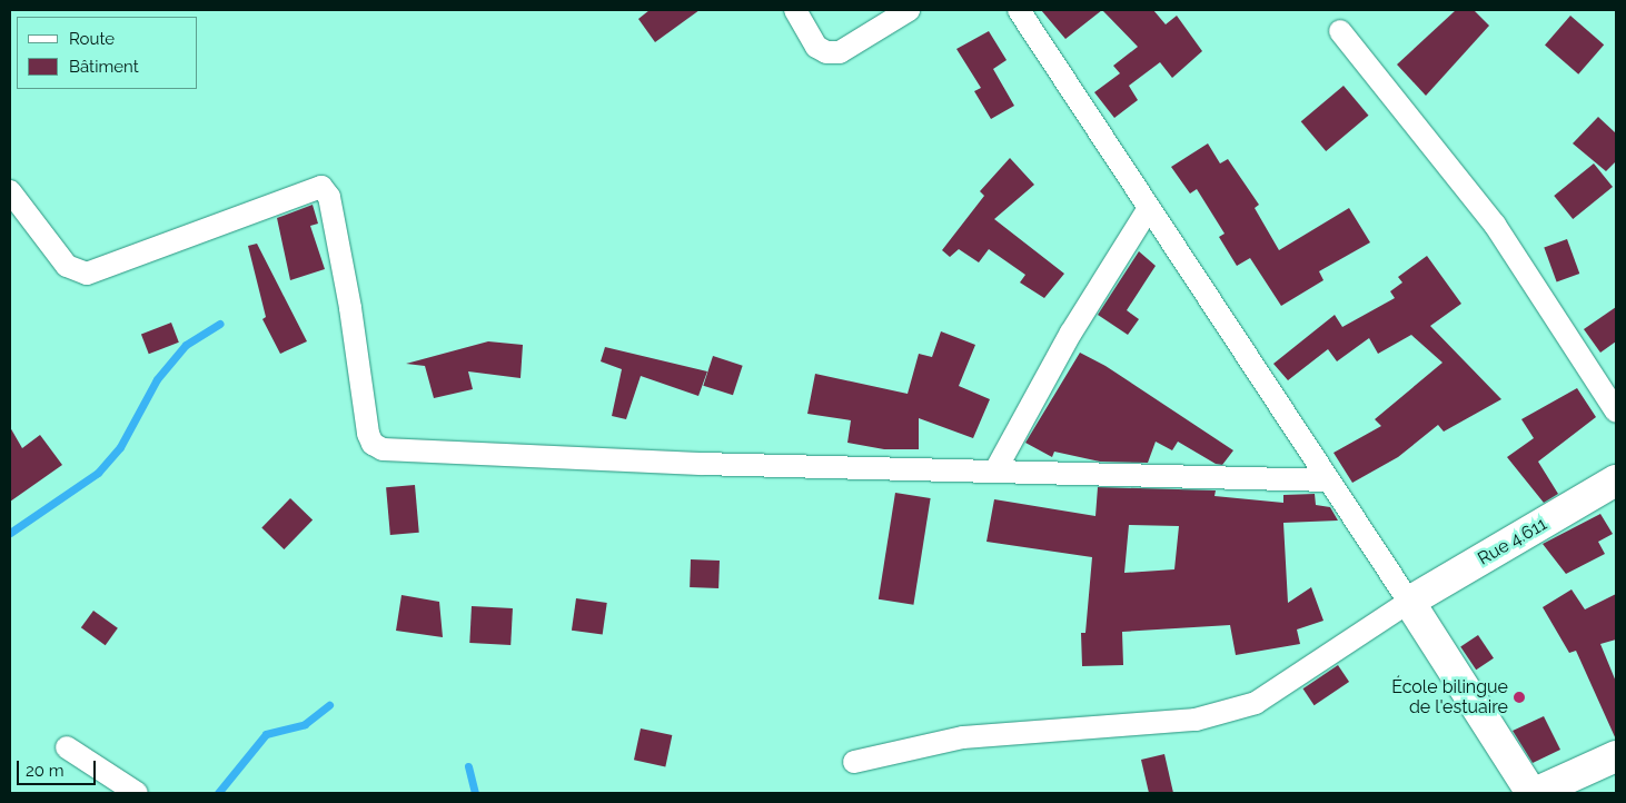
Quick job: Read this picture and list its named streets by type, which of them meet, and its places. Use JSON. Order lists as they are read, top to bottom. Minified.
{"streets":{"street":["Rue 4.611"]},"places":["École bilingue de l'estuaire"],"legend":["Route","Bâtiment"],"scale_bar":"20 m"}
